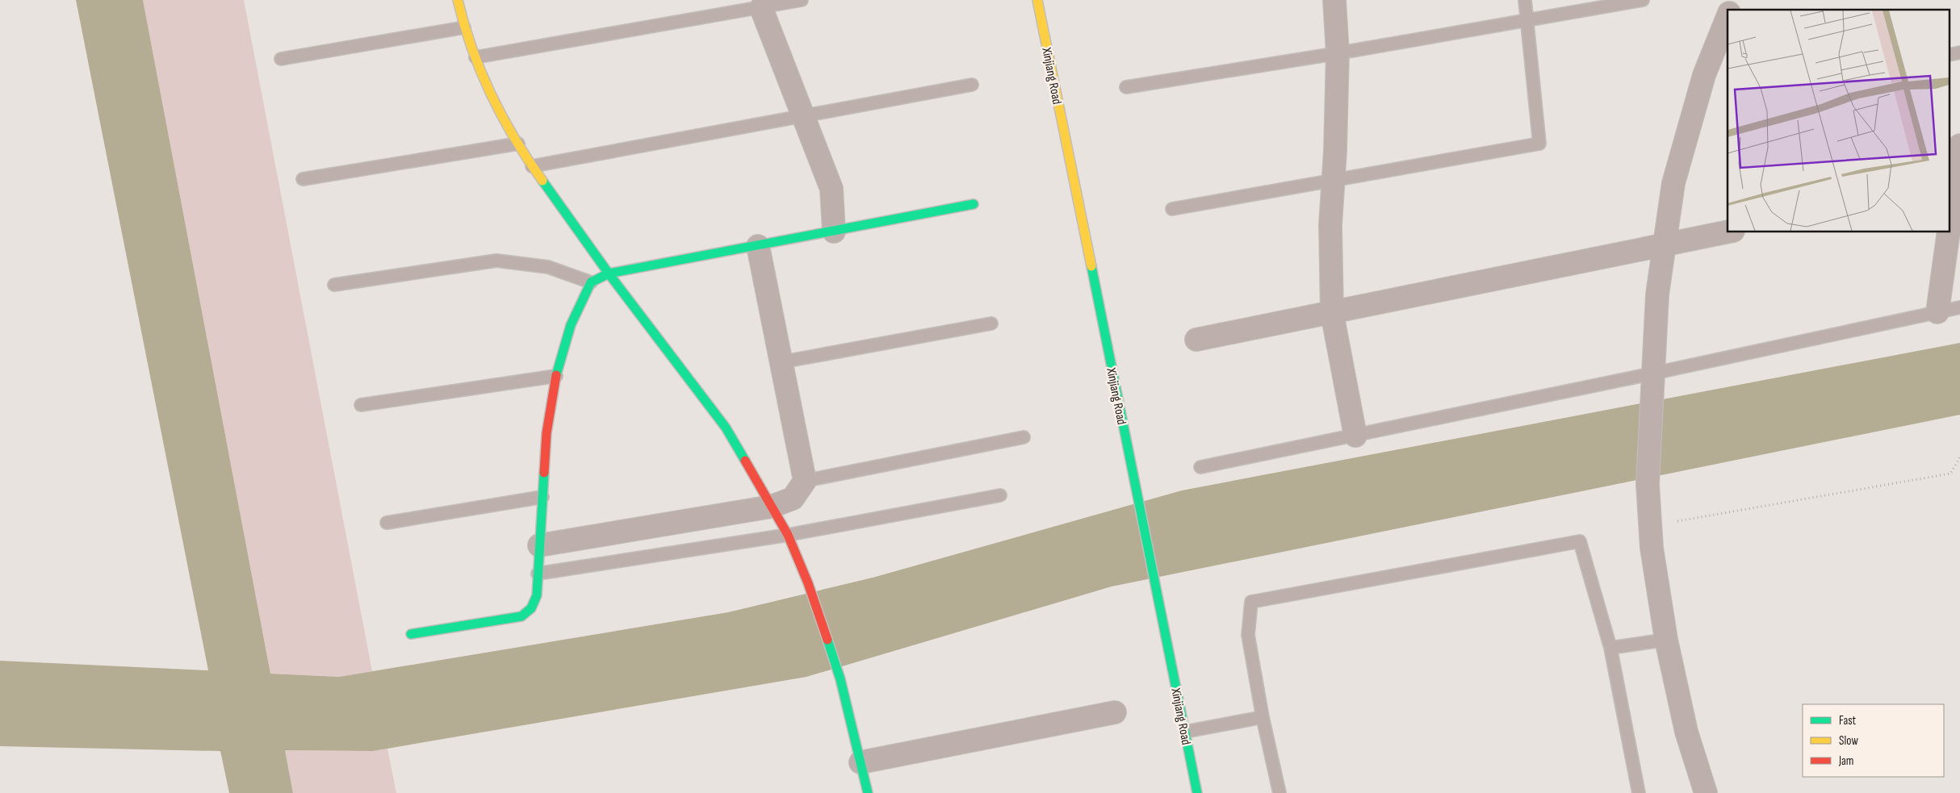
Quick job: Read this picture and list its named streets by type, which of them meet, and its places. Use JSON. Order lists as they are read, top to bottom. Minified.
{"streets":{"street":["Xinjiang Road"]},"legend":["Fast","Slow","Jam"]}
